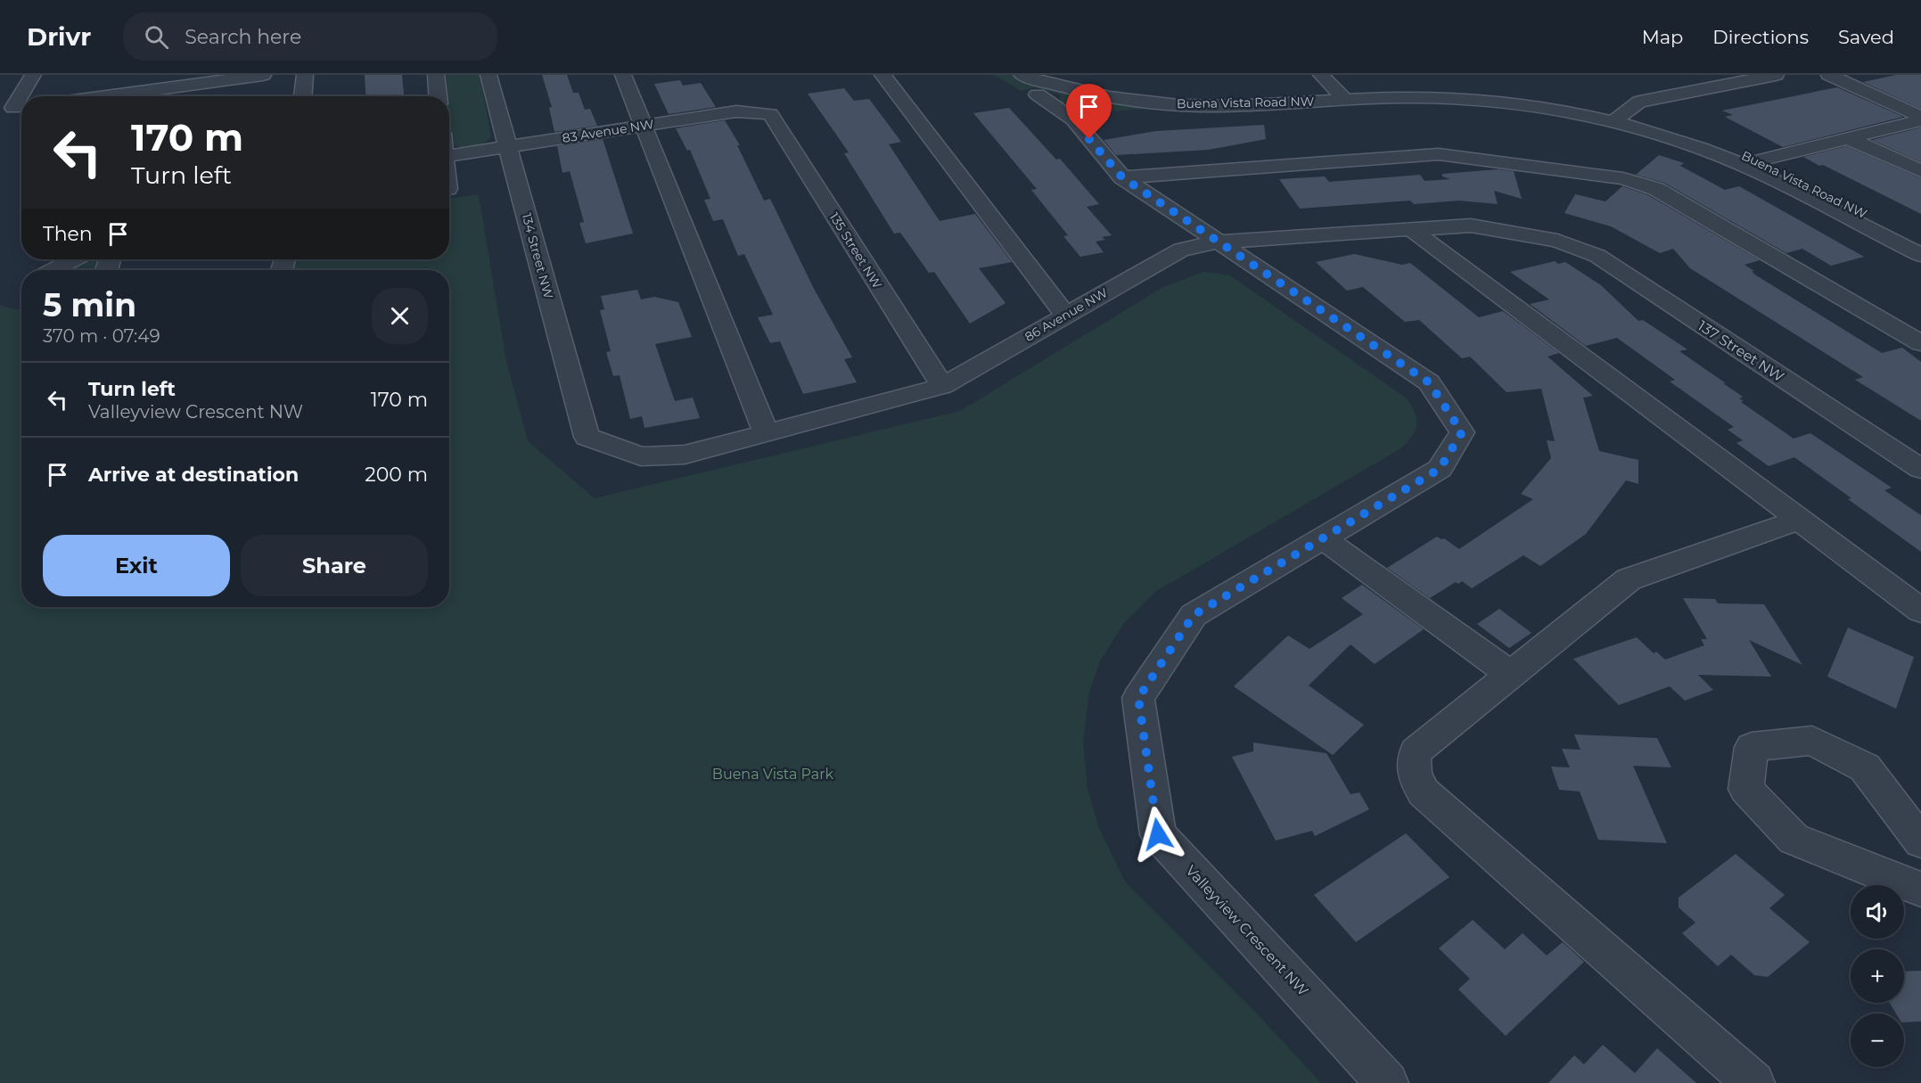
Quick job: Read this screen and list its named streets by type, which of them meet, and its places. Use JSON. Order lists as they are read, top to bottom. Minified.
{"streets":{"street":["Buena Vista Road NW","83 Avenue NW","135 Street NW","134 Street NW","86 Avenue NW","137 Street NW","Valleyview Crescent NW"]},"crossings":[["83 Avenue NW","135 Street NW"],["83 Avenue NW","134 Street NW"],["135 Street NW","86 Avenue NW"],["134 Street NW","86 Avenue NW"],["86 Avenue NW","137 Street NW"],["86 Avenue NW","Valleyview Crescent NW"]],"parks":["Buena Vista Park"],"page":{"header":"Drivr","search":"Search here","nav":["Map","Directions","Saved"],"turn":["170 m","Turn left"],"then":"Then","heading":["5 min","370 m · 07:49"],"list":[{"name":"Turn left","note":"Valleyview Crescent NW","value":"170 m"},{"name":"Arrive at destination","value":"200 m"}],"buttons":["Exit","Share"],"map_buttons":["+","−"]}}
